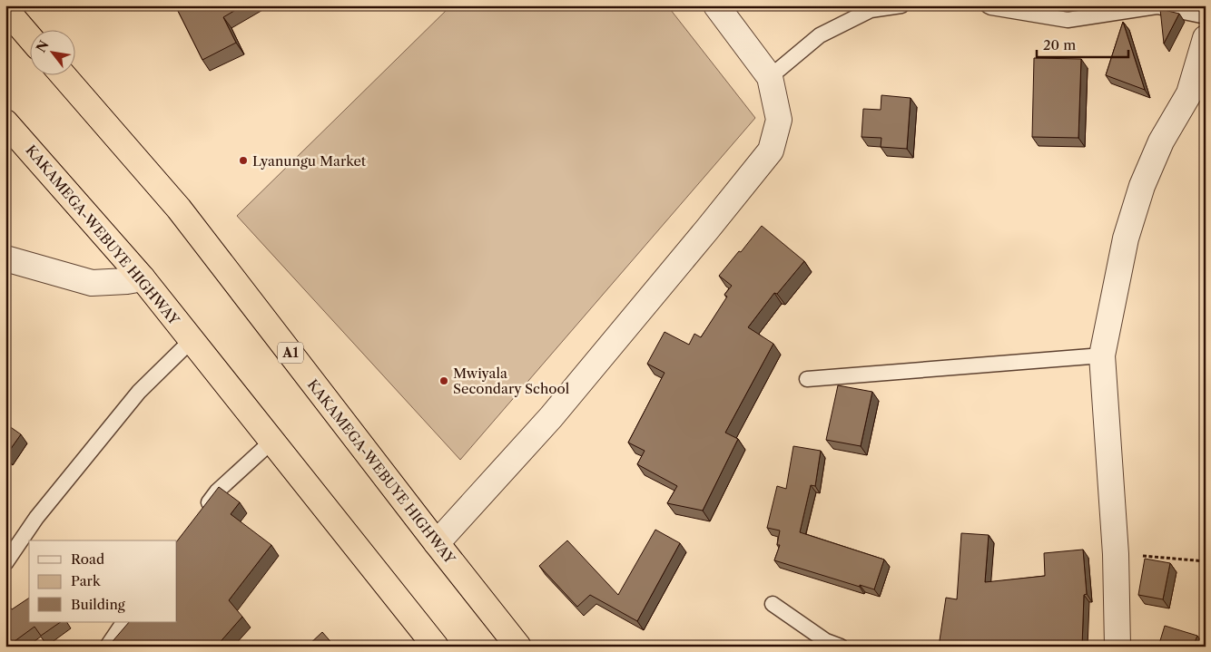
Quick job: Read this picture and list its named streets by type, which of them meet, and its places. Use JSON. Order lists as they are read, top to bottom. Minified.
{"streets":{"highway":["KAKAMEGA-WEBUYE HIGHWAY","A1"]},"places":["Lyanungu Market","Mwiyala Secondary School"],"legend":["Road","Park","Building"],"scale_bar":"20 m","north":"top left"}
